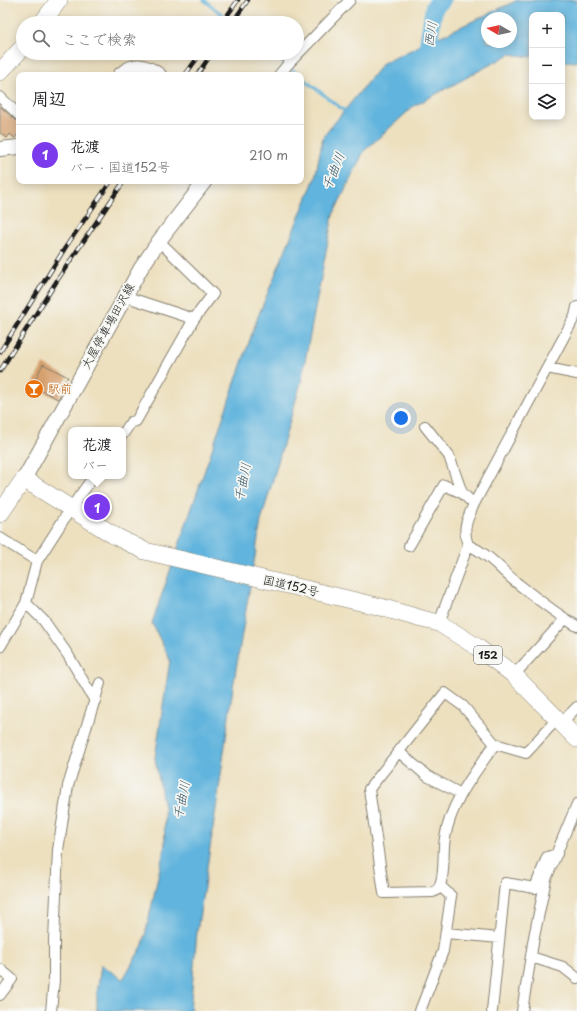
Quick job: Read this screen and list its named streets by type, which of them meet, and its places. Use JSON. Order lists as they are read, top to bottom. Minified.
{"streets":{"highway":["国道152号","152"],"main road":["大屋停車場田沢線"]},"crossings":[["大屋停車場田沢線","国道152号"]],"water":["西川","千曲川"],"places":{"bar":["駅前"]},"north":"left","page":{"map_buttons":["+","−"],"search":"ここで検索","heading":"周辺","list":[{"mark":"1","name":"花渡","note":"バー · 国道152号","value":"210 m"}],"popup":["花渡","バー"],"pins":"1"}}
